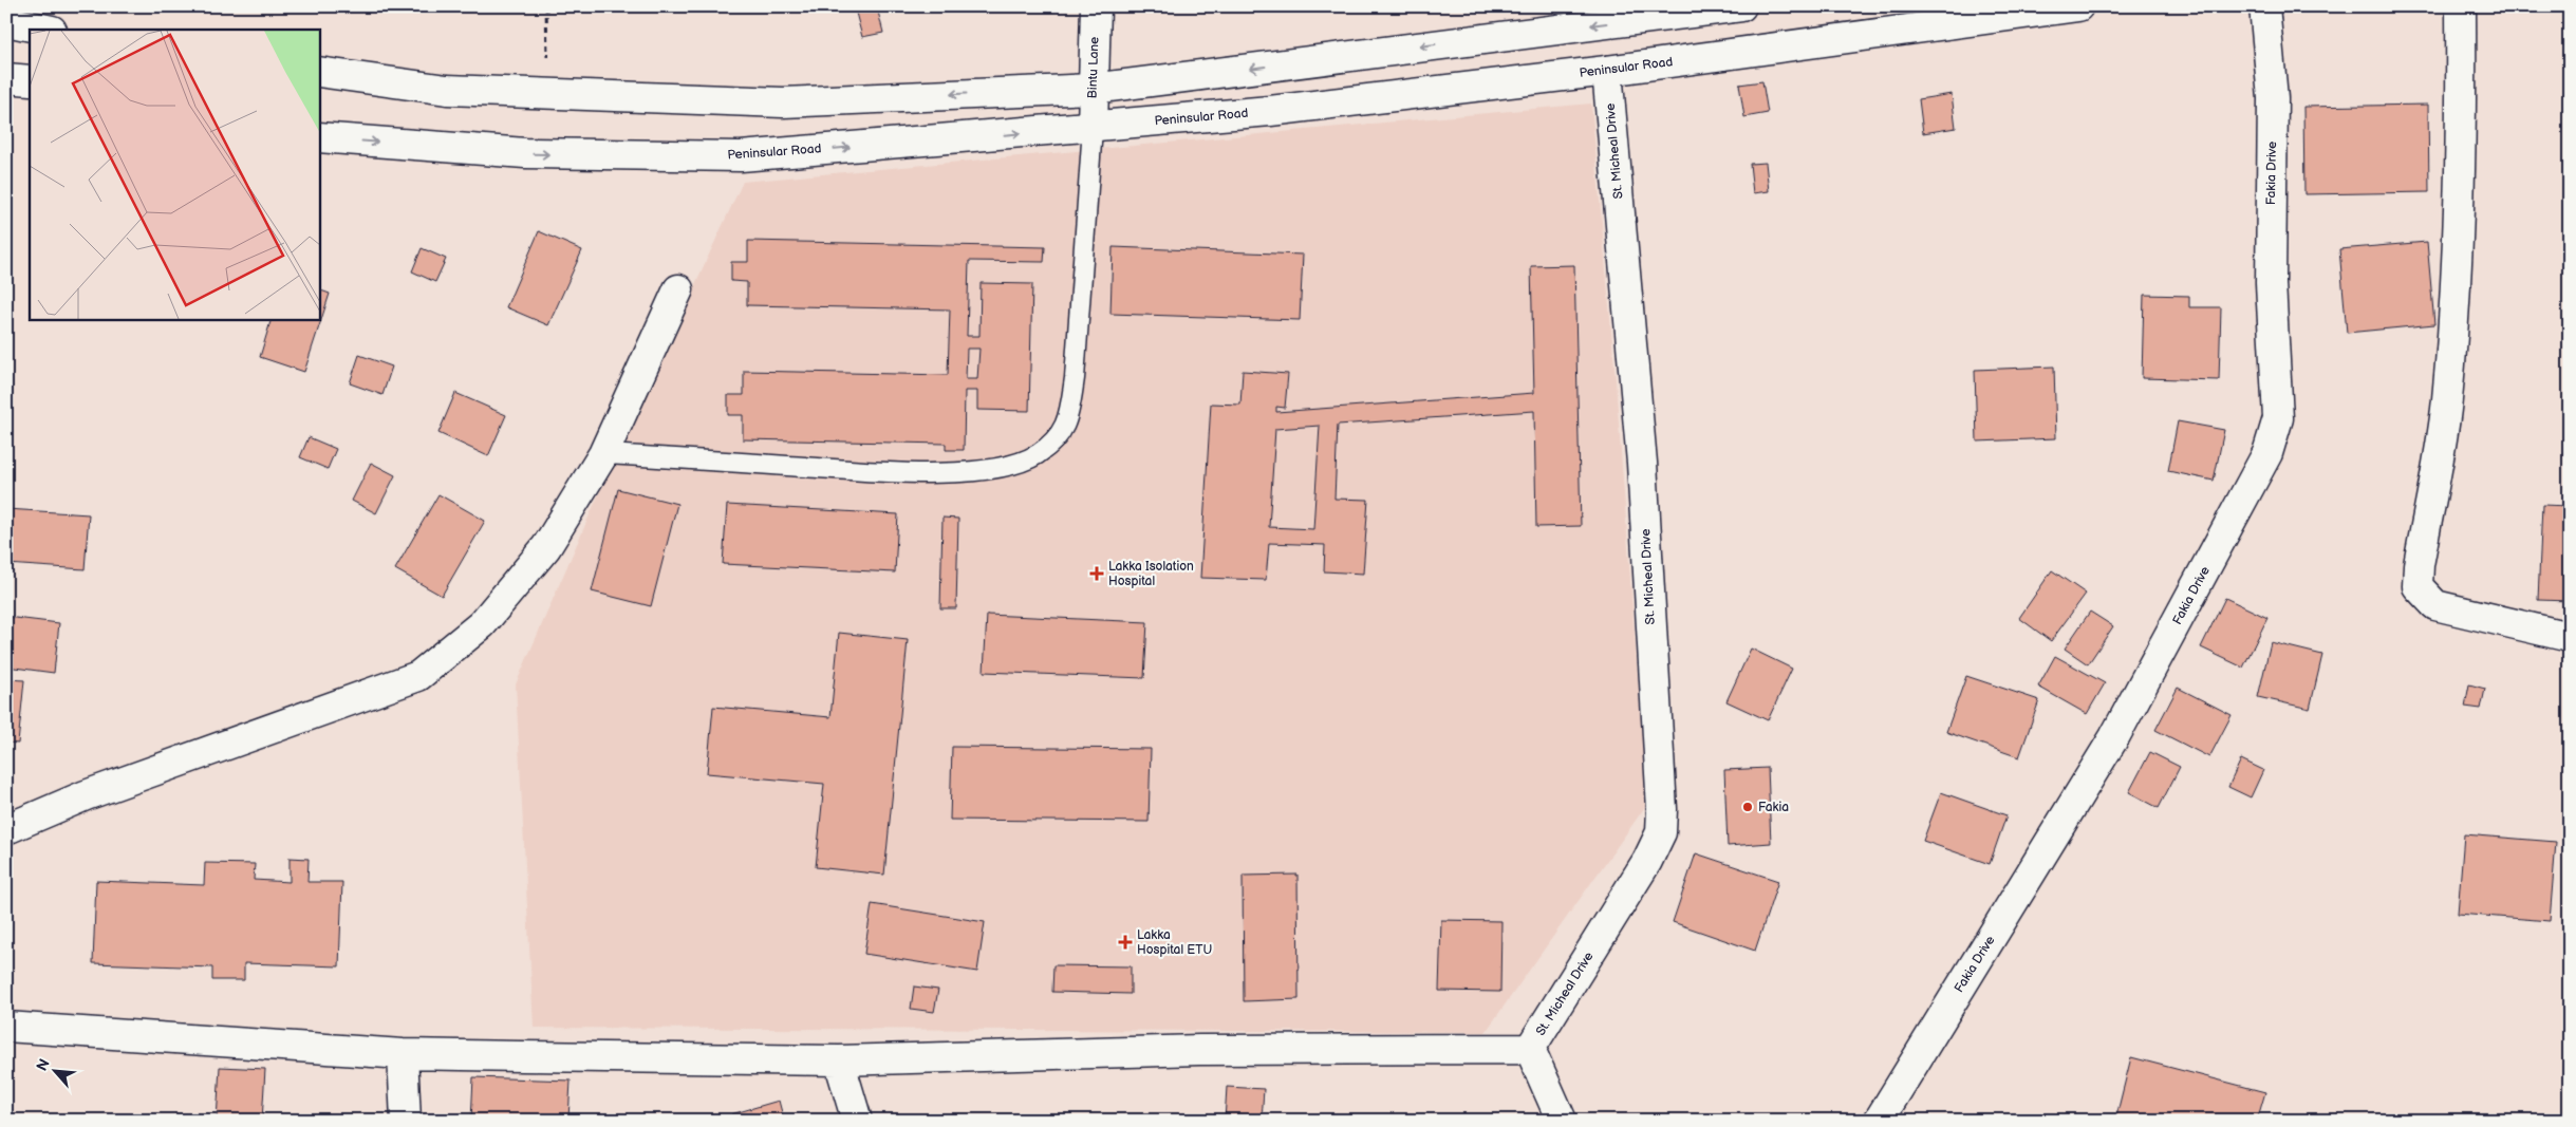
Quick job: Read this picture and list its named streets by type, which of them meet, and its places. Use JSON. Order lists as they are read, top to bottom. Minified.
{"streets":{"street":["Bintu Lane","Peninsular Road","St. Micheal Drive","Fakia Drive"]},"crossings":[["Bintu Lane","Peninsular Road"],["Peninsular Road","St. Micheal Drive"]],"places":{"health":["Lakka Isolation Hospital","Lakka Hospital ETU"],"other":["Fakia"]},"north":"top left"}
